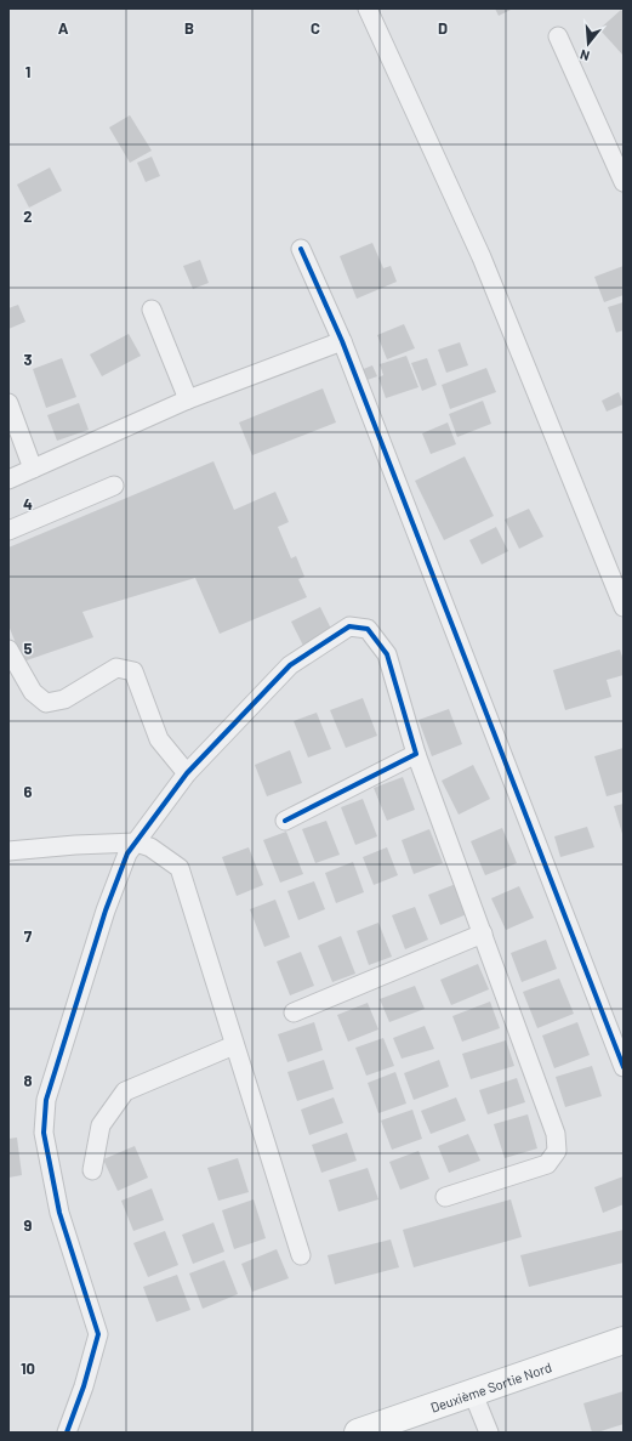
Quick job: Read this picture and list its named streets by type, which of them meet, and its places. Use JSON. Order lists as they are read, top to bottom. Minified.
{"streets":{"main road":["Deuxième Sortie Nord"]},"north":"bottom","grid":{"columns":["A","B","C","D"],"rows":["1","2","3","4","5","6","7","8","9","10"]}}
